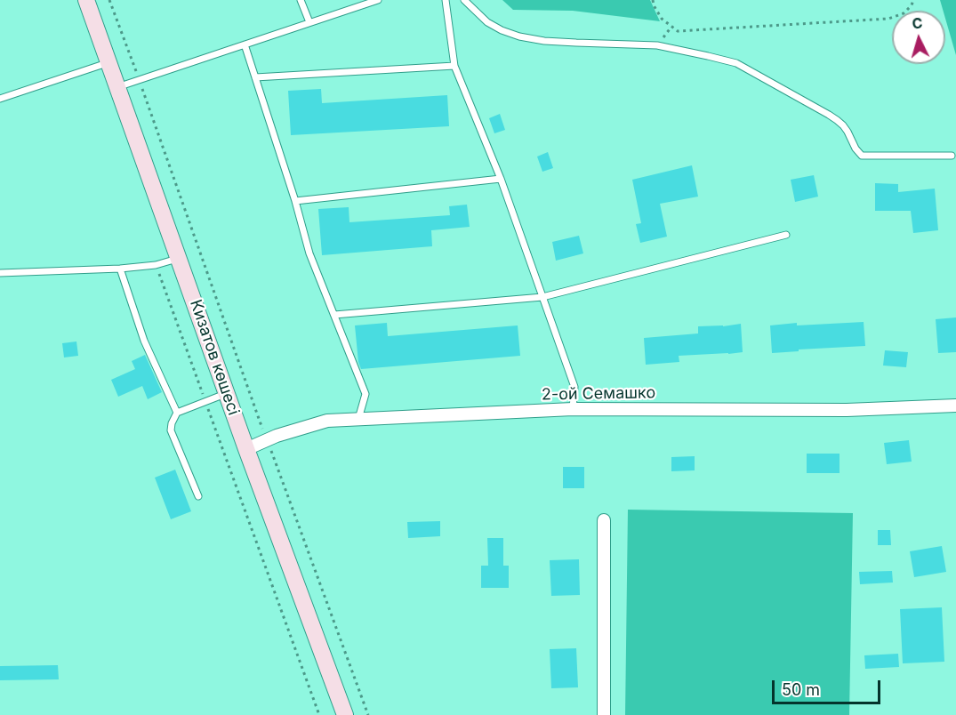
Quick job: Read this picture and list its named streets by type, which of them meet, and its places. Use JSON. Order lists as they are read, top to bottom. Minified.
{"streets":{"main road":["Кизатов көшесі"],"street":["2-ой Семашко"]},"crossings":[["Кизатов көшесі","2-ой Семашко"]],"scale_bar":"50 m","north":"top"}
